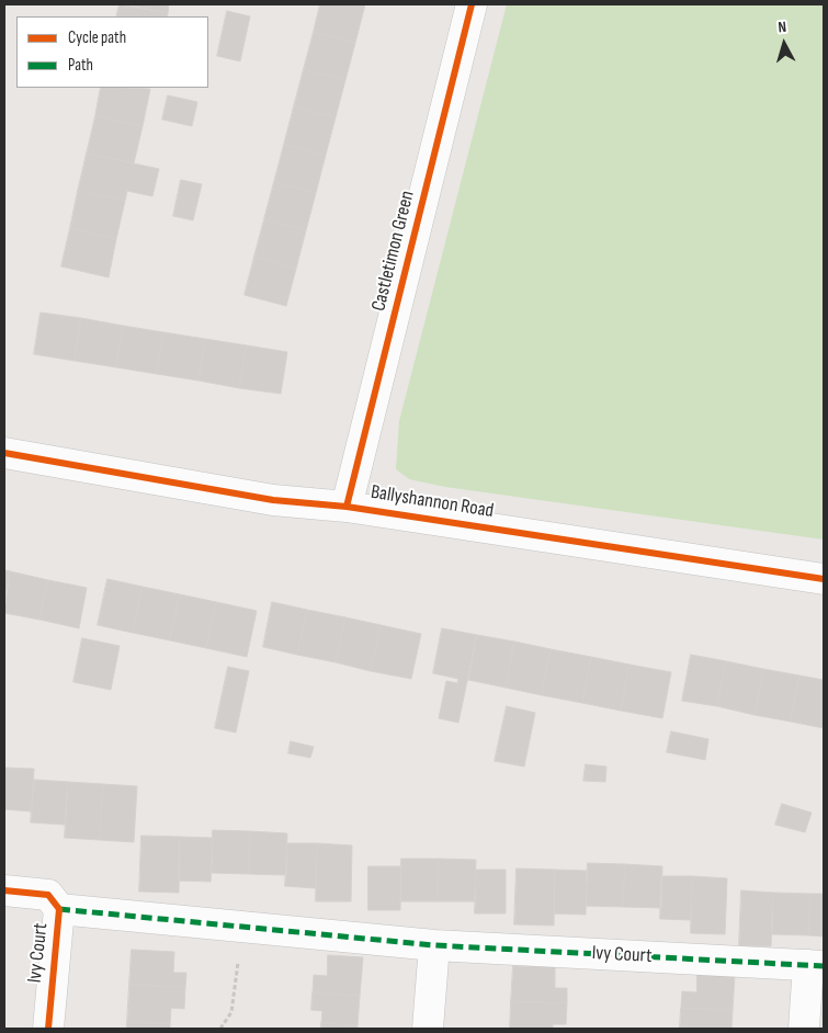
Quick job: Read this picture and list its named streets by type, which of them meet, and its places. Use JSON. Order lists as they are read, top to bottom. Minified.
{"streets":{"street":["Castletimon Green","Ballyshannon Road","Ivy Court"]},"crossings":[["Castletimon Green","Ballyshannon Road"]],"legend":["Cycle path","Path"],"north":"top"}
